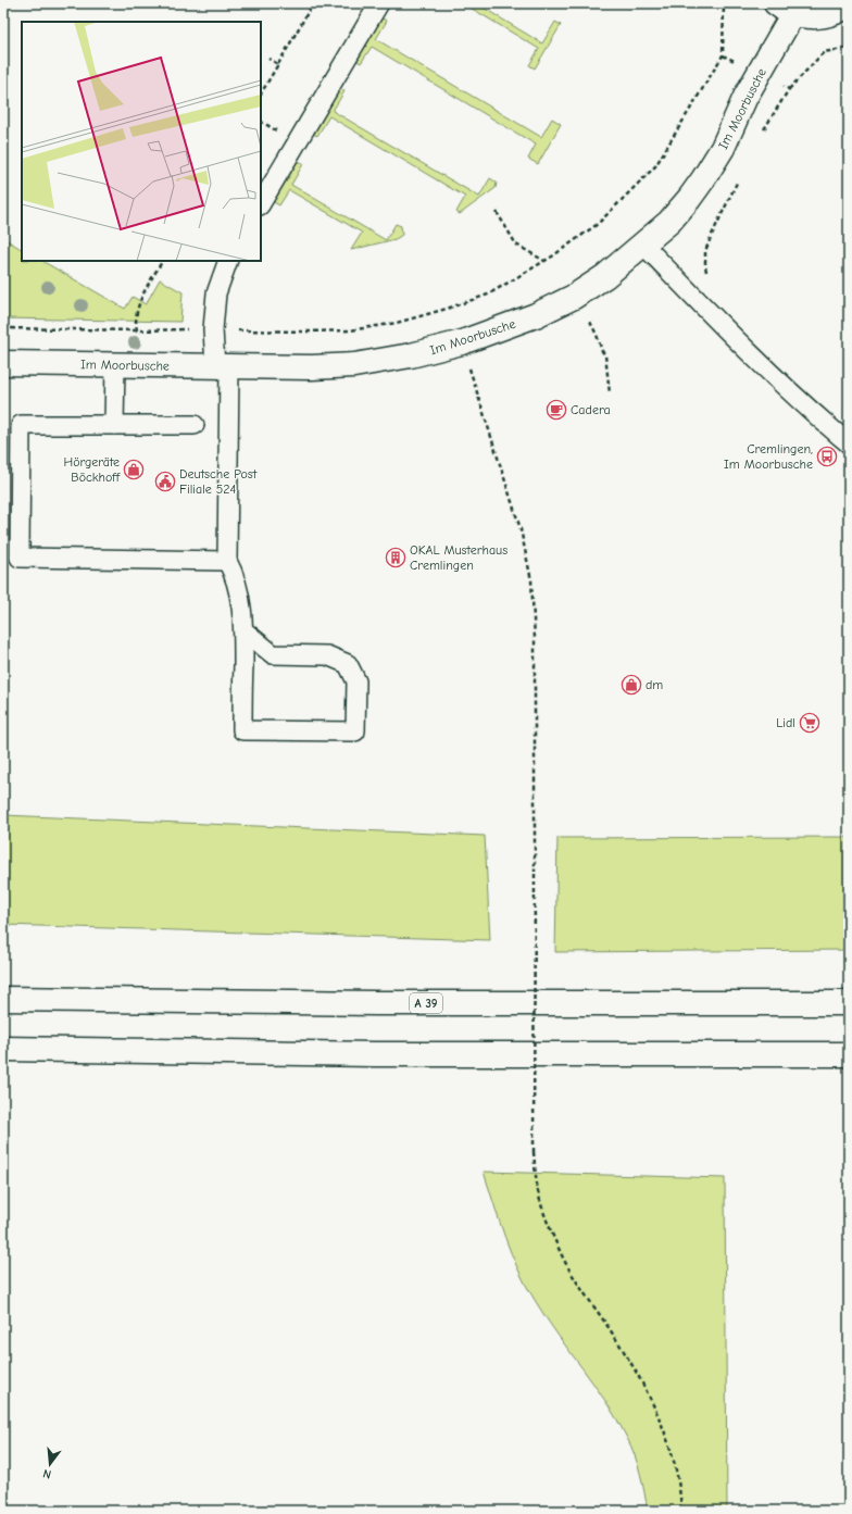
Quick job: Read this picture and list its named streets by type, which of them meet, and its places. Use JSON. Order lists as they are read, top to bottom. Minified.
{"streets":{"main road":["Im Moorbusche","A 39"]},"places":{"cafe":["Cadera"],"bus stop":["Cremlingen, Im Moorbusche"],"shop":["Hörgeräte Böckhoff","dm"],"public building":["Deutsche Post Filiale 524"],"building":["OKAL Musterhaus Cremlingen"],"supermarket":["Lidl"]},"north":"bottom"}
